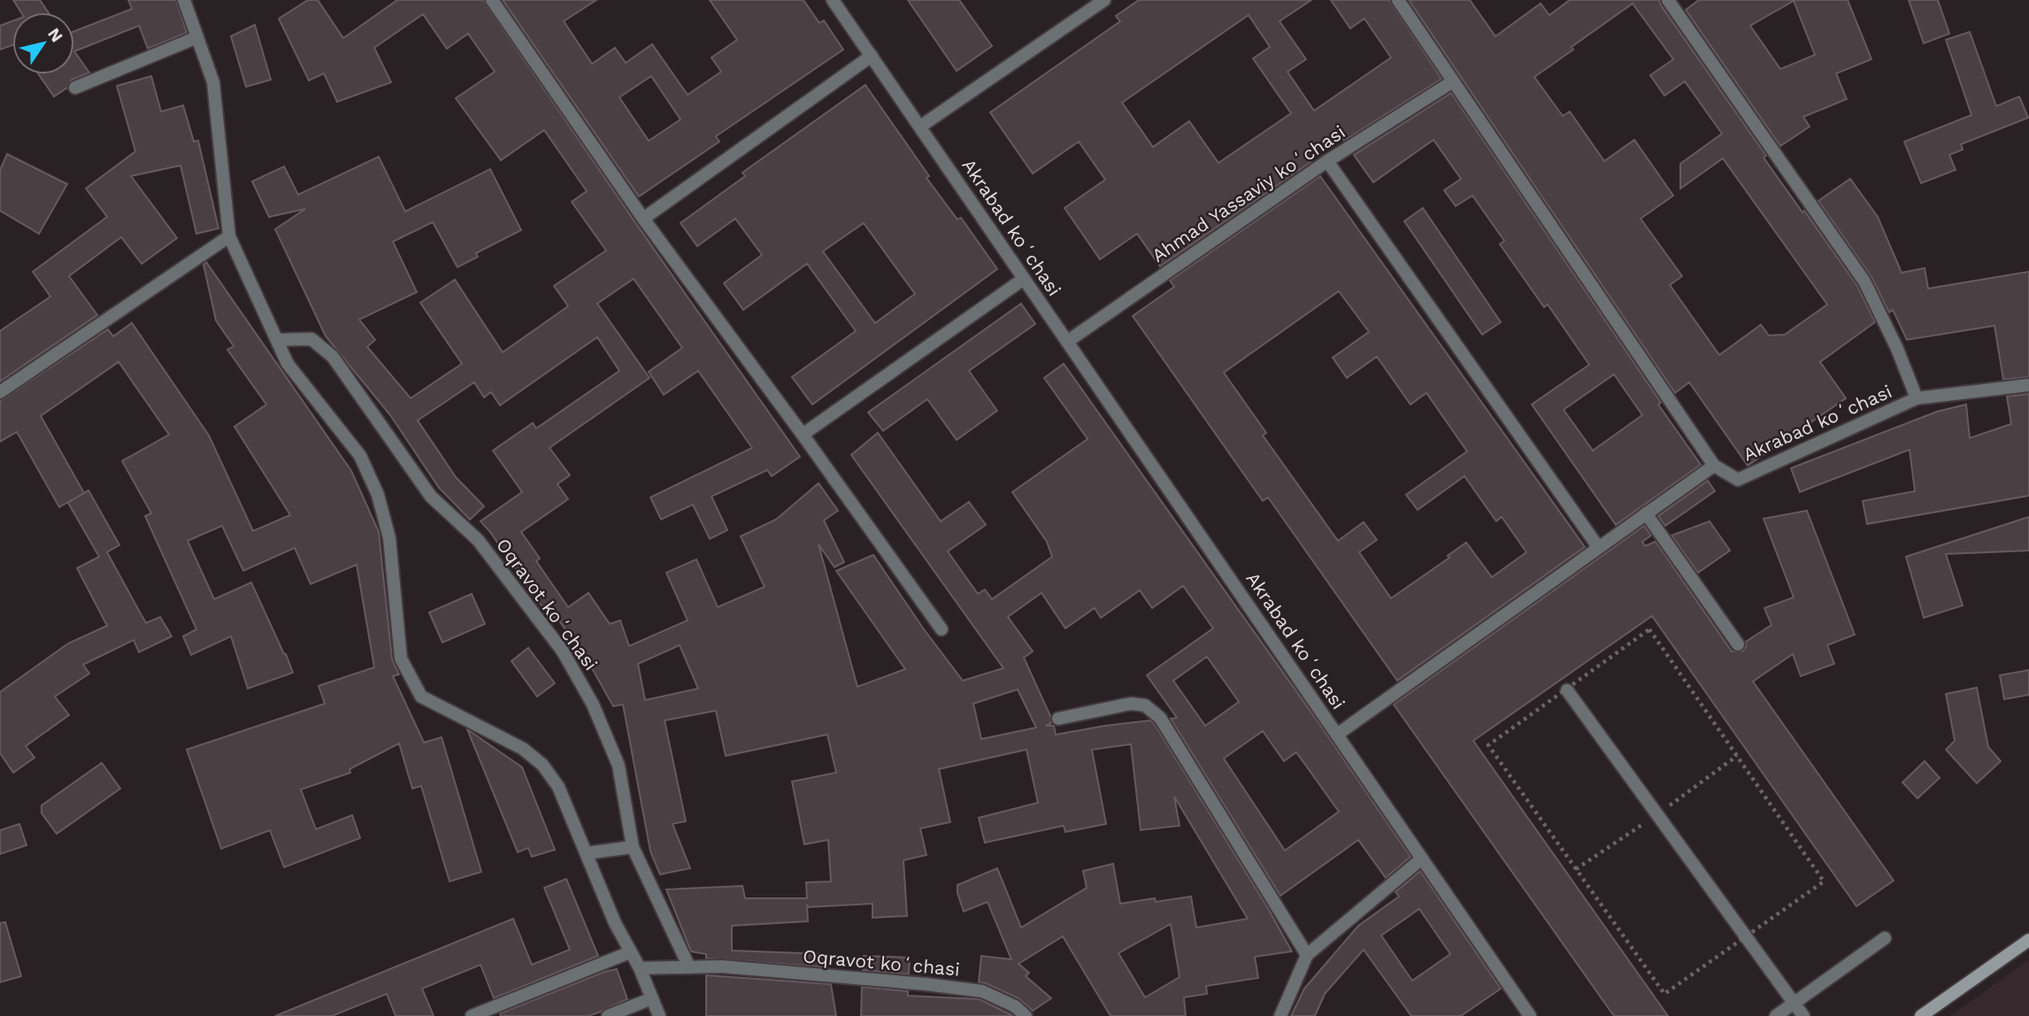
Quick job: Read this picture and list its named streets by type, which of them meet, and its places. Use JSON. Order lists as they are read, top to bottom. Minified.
{"streets":{"street":["Ahmad Yassaviy koʻchasi","Akrabad koʻchasi","Oqravot koʻchasi"]},"crossings":[["Ahmad Yassaviy koʻchasi","Akrabad koʻchasi"]],"north":"top right"}
